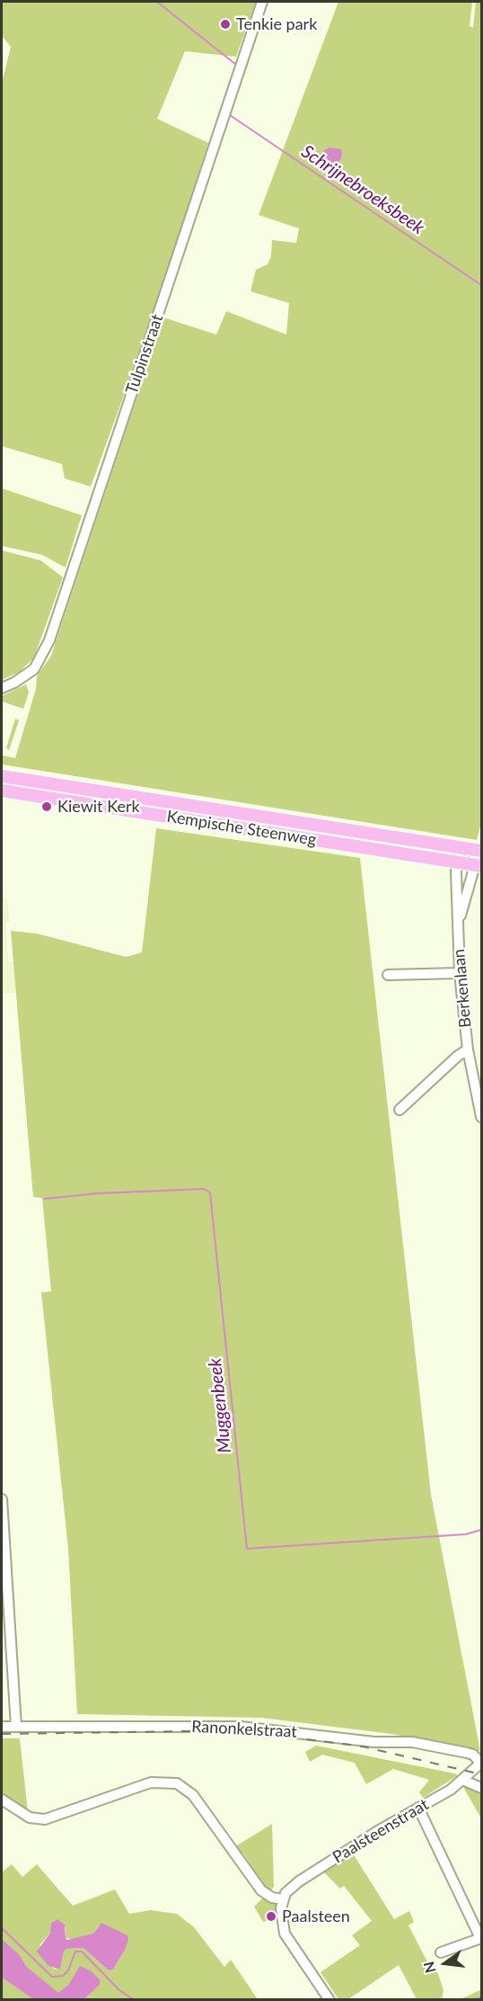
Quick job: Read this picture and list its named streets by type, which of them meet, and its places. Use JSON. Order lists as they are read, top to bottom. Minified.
{"streets":{"main road":["Kempische Steenweg"],"street":["Tulpinstraat","Berkenlaan","Ranonkelstraat","Paalsteenstraat"]},"crossings":[["Kempische Steenweg","Berkenlaan"],["Ranonkelstraat","Paalsteenstraat"]],"water":["Schrijnebroeksbeek","Muggenbeek"],"places":["Tenkie park","Kiewit Kerk","Paalsteen"],"north":"left"}
